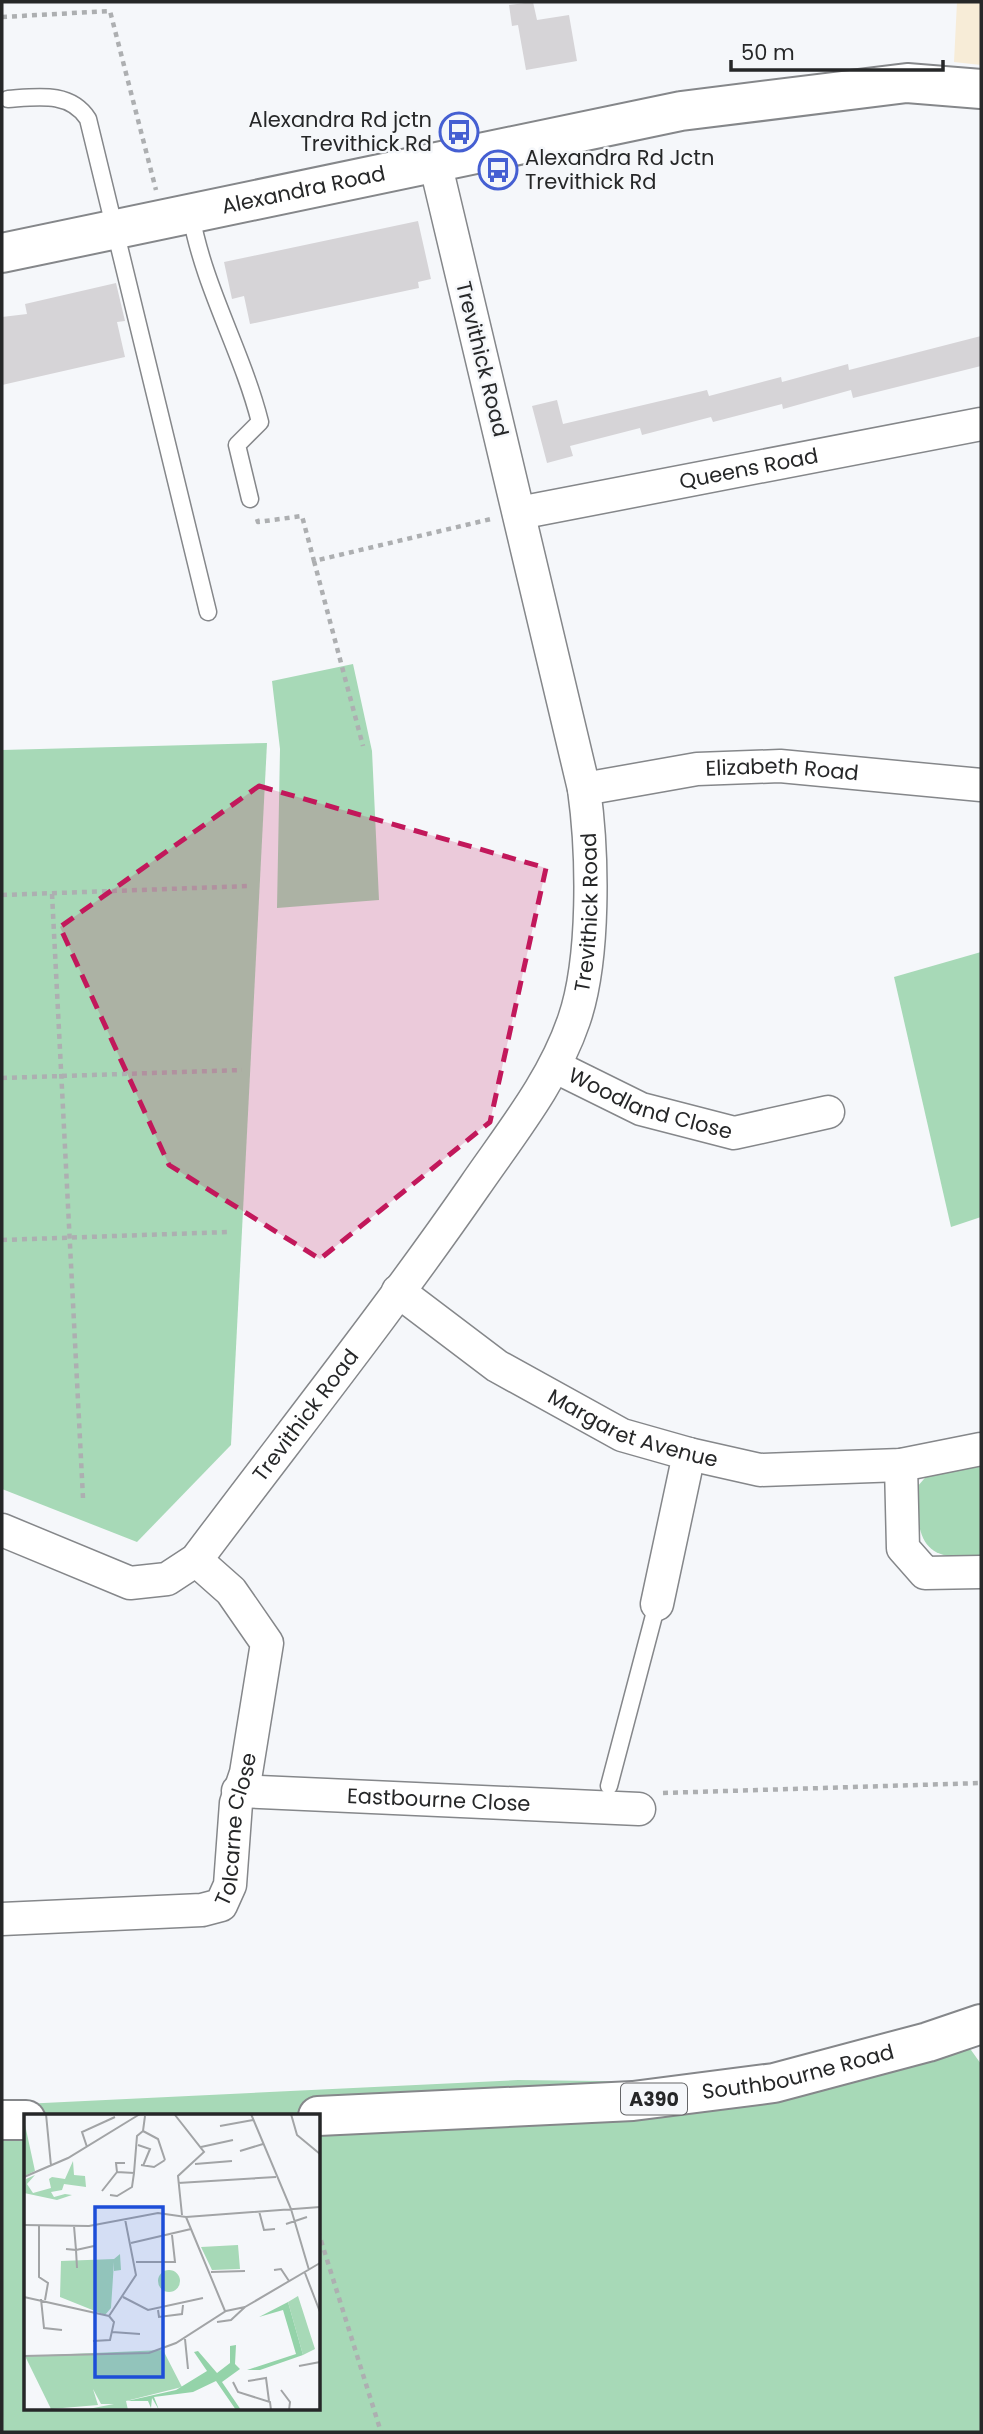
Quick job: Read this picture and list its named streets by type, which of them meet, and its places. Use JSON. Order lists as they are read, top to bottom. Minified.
{"streets":{"main road":["Alexandra Road","Southbourne Road","A390"],"street":["Trevithick Road","Queens Road","Elizabeth Road","Woodland Close","Margaret Avenue","Eastbourne Close","Tolcarne Close"]},"crossings":[["Alexandra Road","Trevithick Road"],["Trevithick Road","Queens Road"],["Trevithick Road","Elizabeth Road"],["Trevithick Road","Woodland Close"],["Trevithick Road","Margaret Avenue"],["Trevithick Road","Tolcarne Close"],["Eastbourne Close","Tolcarne Close"]],"places":{"bus stop":["Alexandra Rd jctn Trevithick Rd","Alexandra Rd Jctn Trevithick Rd"]},"scale_bar":"50 m"}
